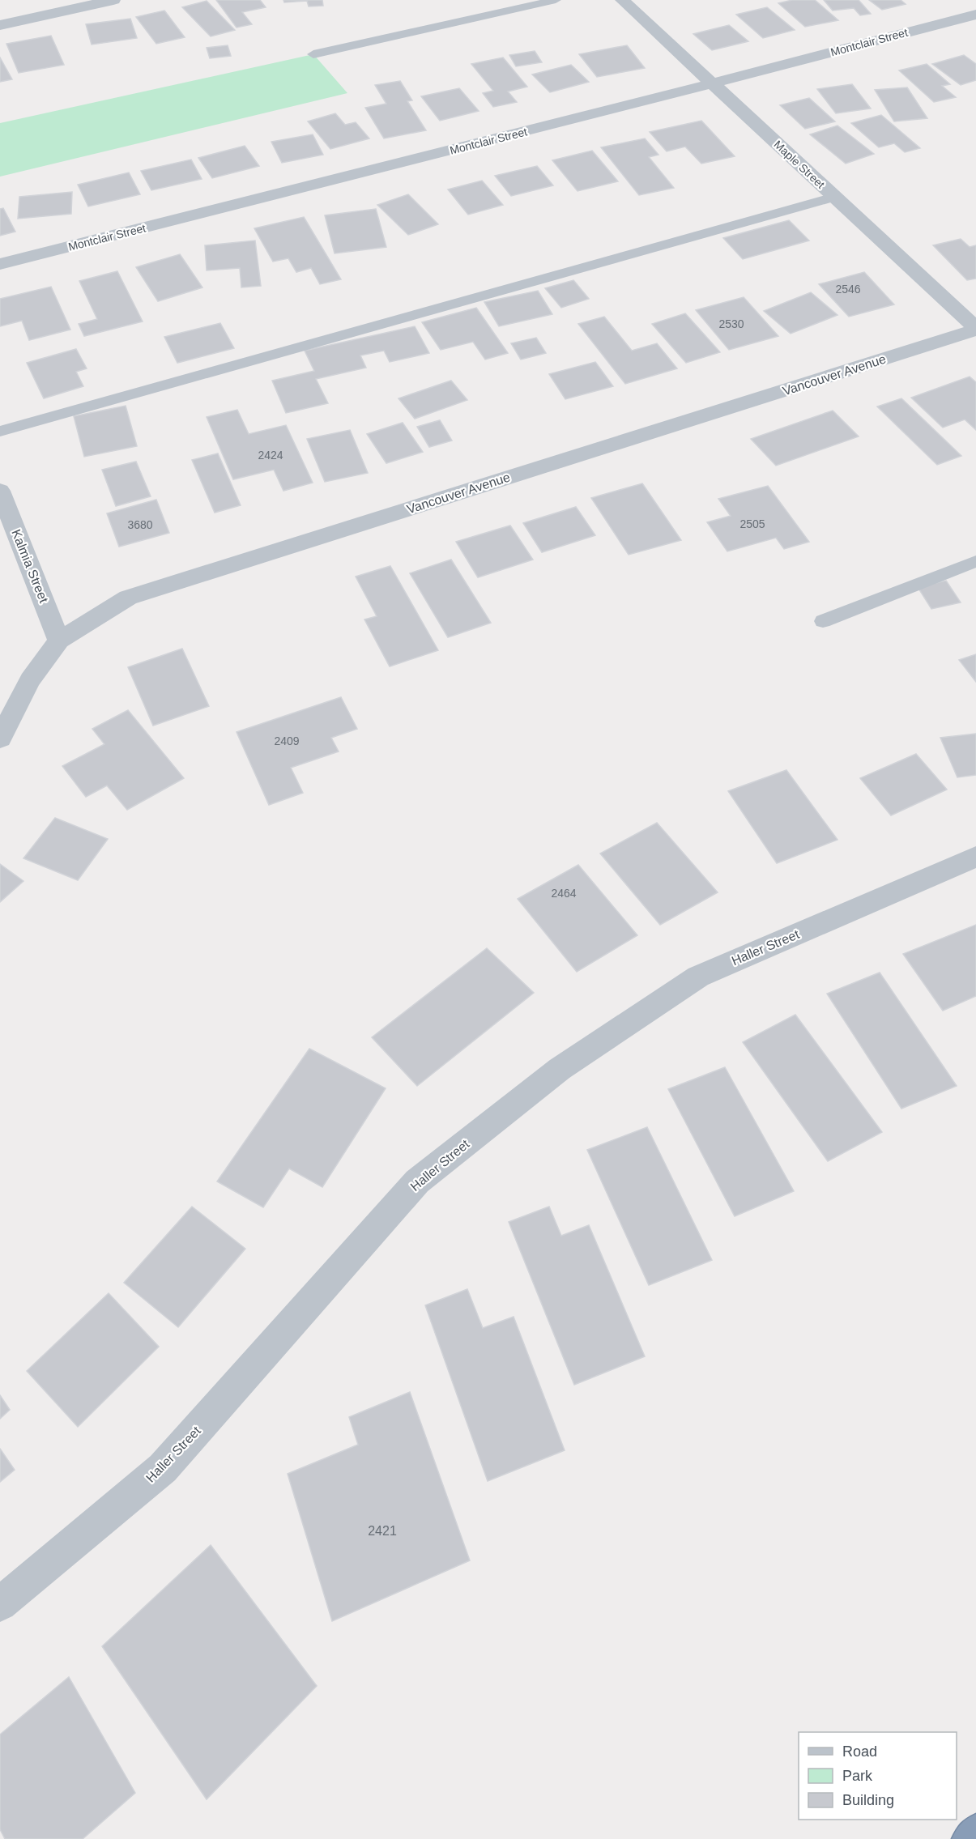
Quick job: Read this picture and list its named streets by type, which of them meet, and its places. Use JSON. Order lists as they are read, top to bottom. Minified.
{"streets":{"street":["Montclair Street","Maple Street","Vancouver Avenue","Kalmia Street","Haller Street"]},"crossings":[["Montclair Street","Maple Street"],["Maple Street","Vancouver Avenue"],["Vancouver Avenue","Kalmia Street"]],"house_numbers":["2546","2530","2424","2505","3680","2409","2464","2421"],"legend":["Road","Park","Building"]}
